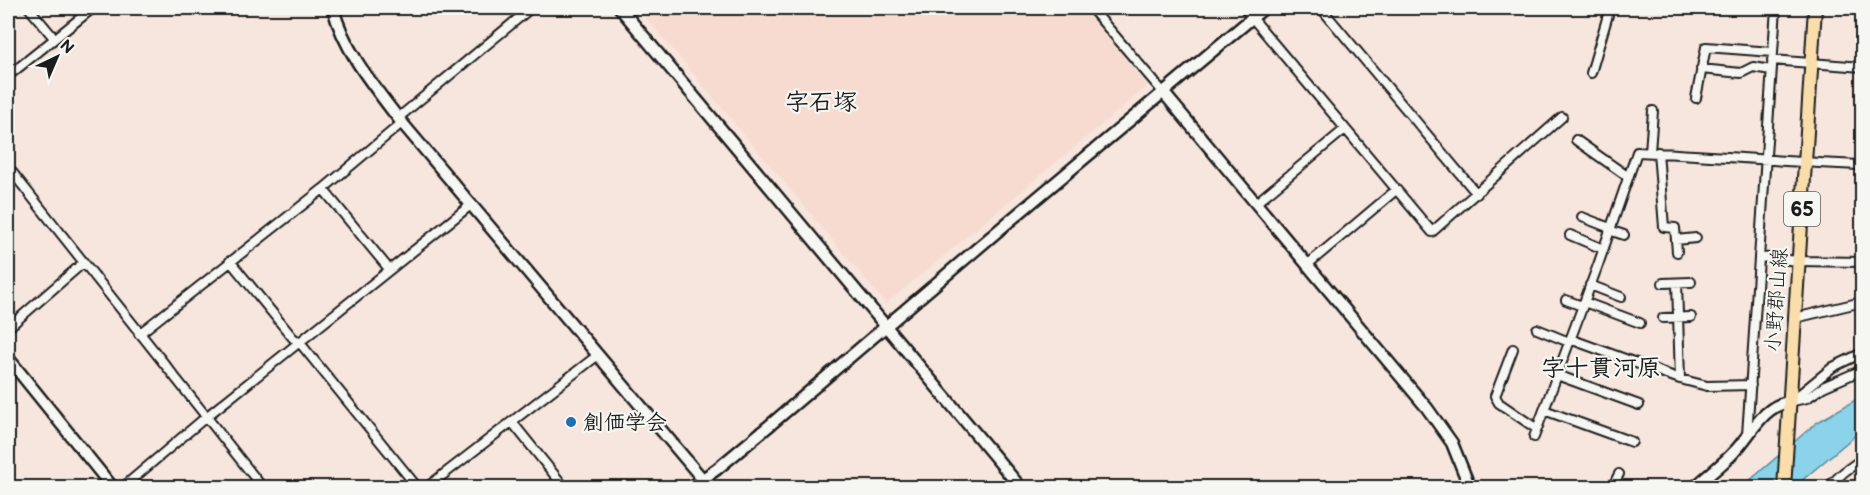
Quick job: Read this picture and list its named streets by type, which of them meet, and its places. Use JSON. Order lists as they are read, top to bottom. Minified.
{"streets":{"main road":["65","小野郡山線"]},"districts":["字石塚","字十貫河原"],"places":["創価学会"],"north":"top right"}
